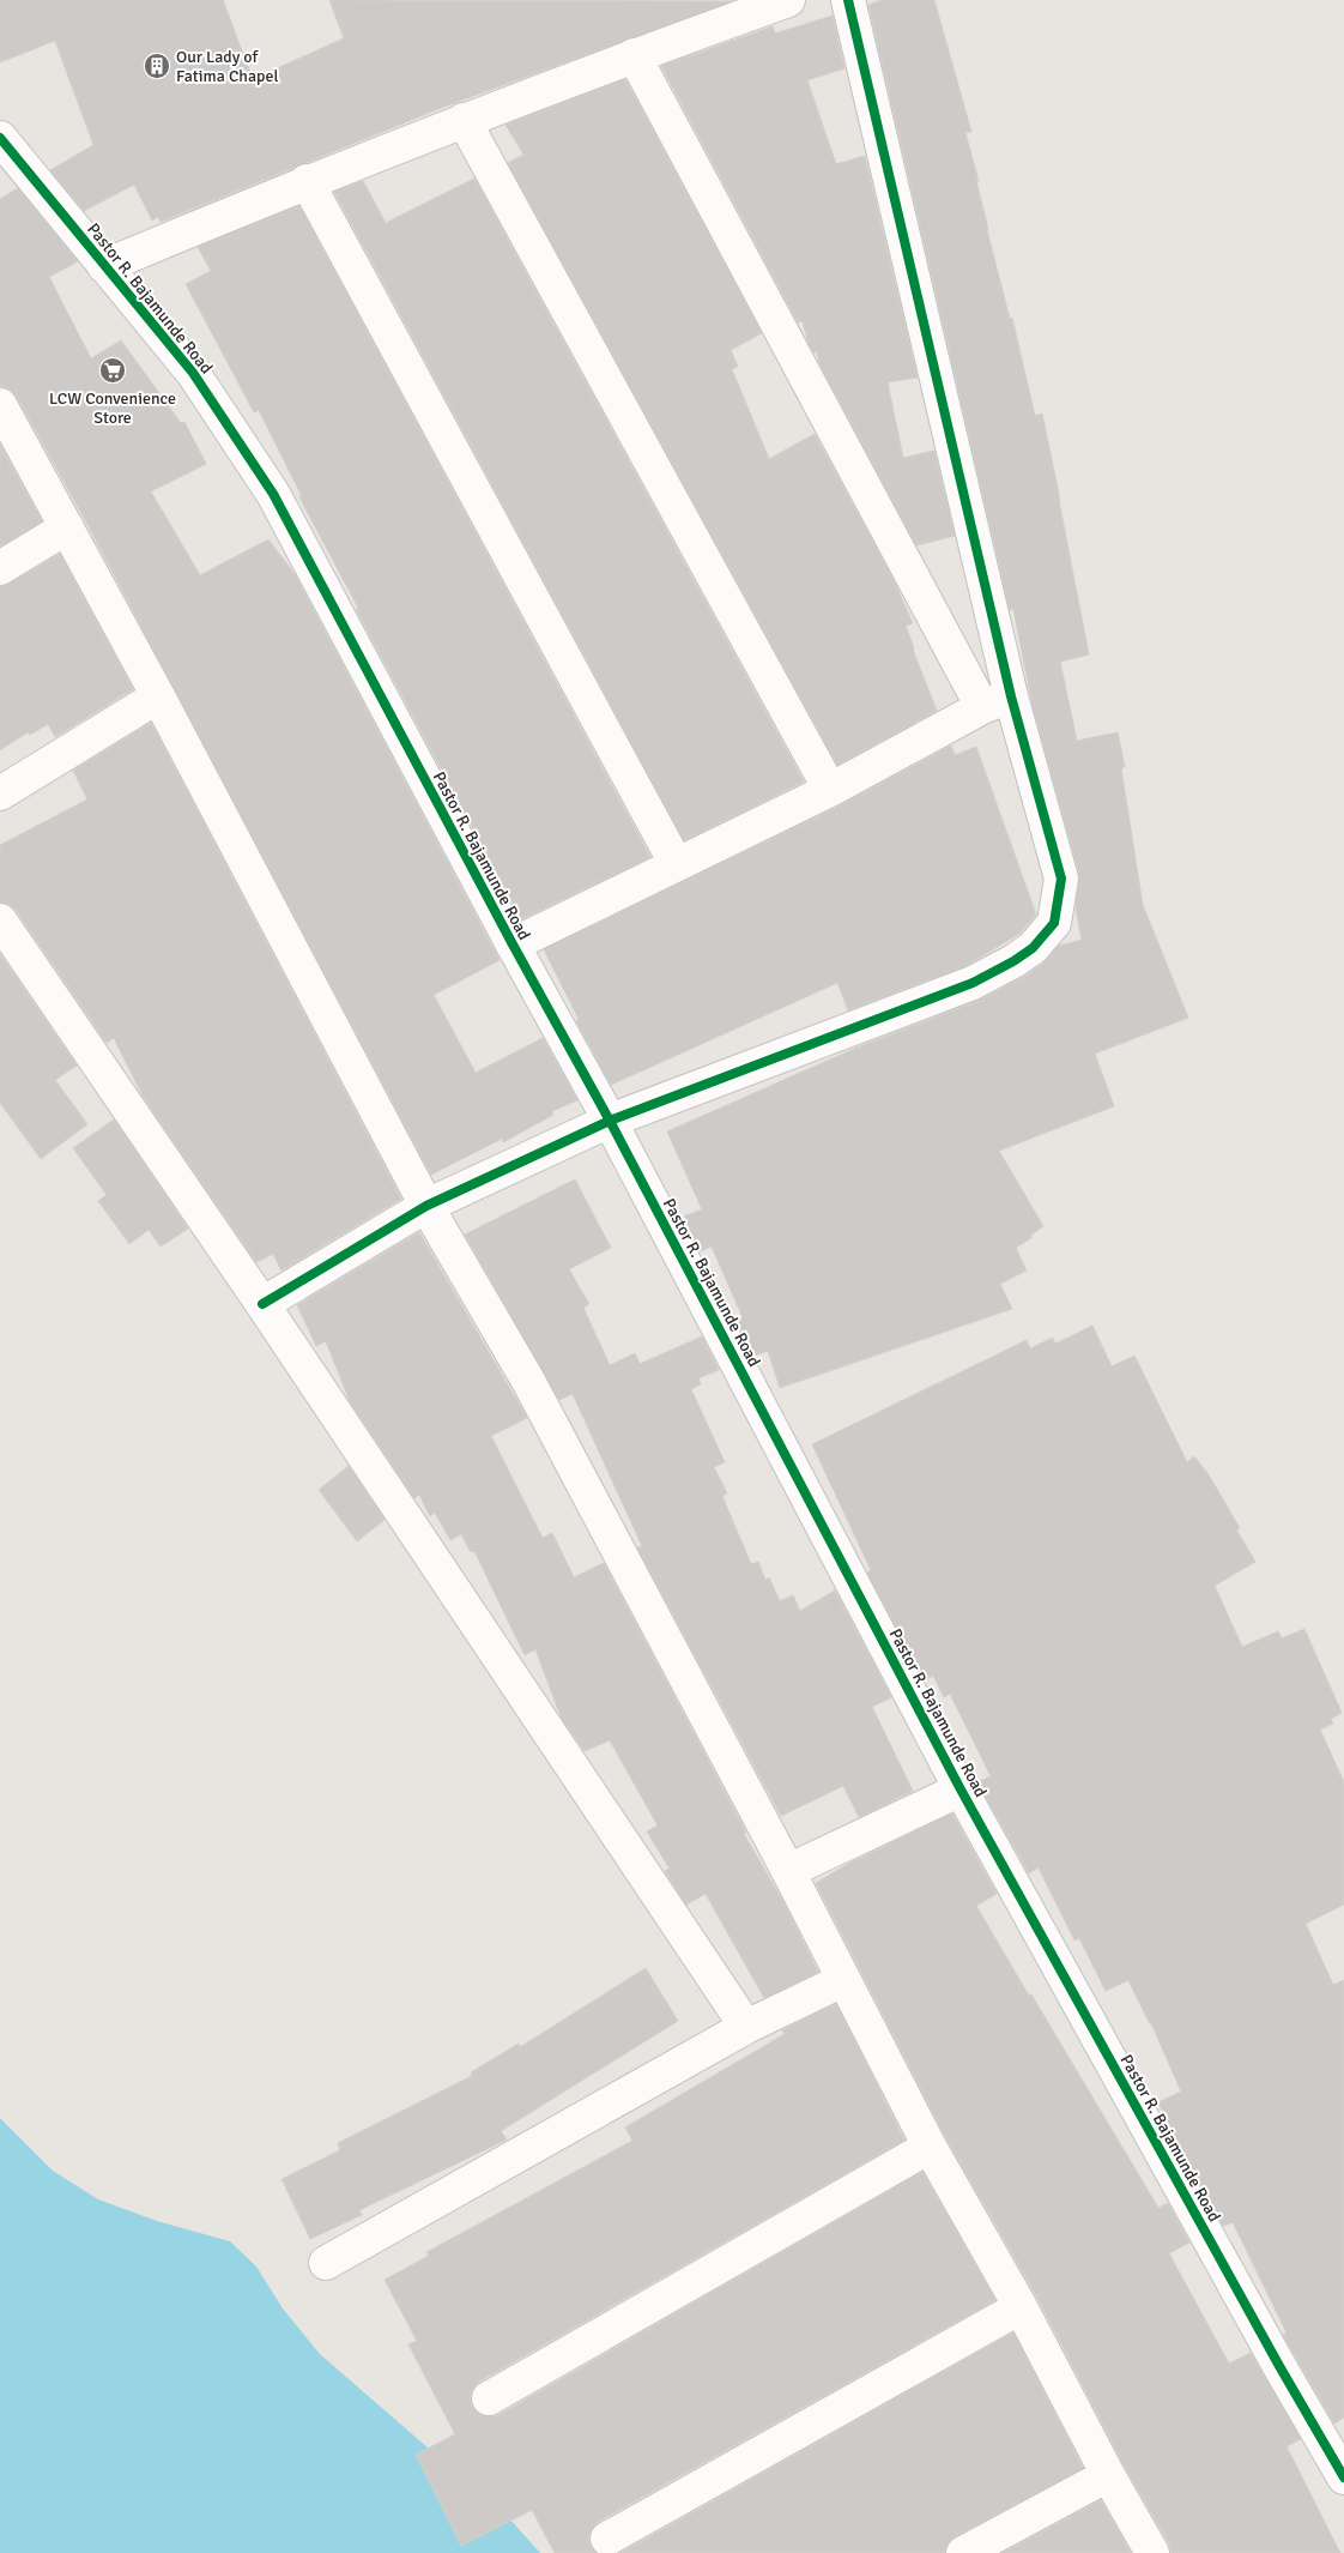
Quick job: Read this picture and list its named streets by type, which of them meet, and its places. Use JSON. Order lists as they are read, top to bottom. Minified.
{"streets":{"street":["Pastor R. Bajamunde Road"]},"places":{"building":["Our Lady of Fatima Chapel"],"supermarket":["LCW Convenience Store"]}}
